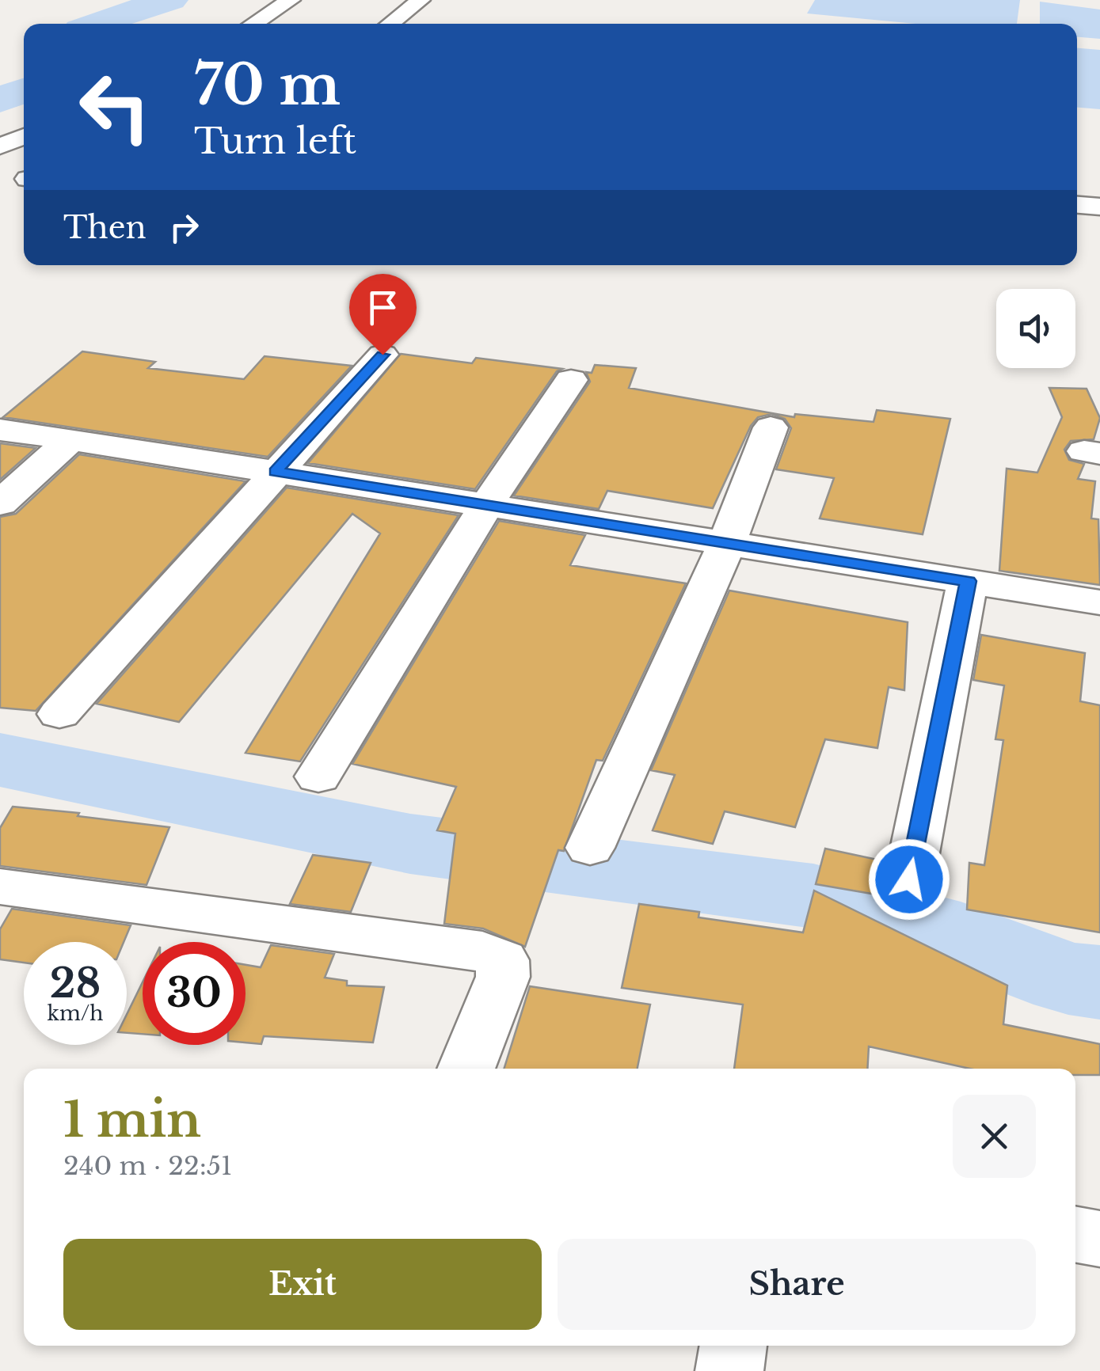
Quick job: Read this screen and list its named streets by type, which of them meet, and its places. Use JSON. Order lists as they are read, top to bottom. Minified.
{"page":{"turn":["70 m","Turn left"],"then":"Then","speed":"28 km/h","limit":"30","heading":["1 min","240 m · 22:51"],"buttons":["Exit","Share"]}}
